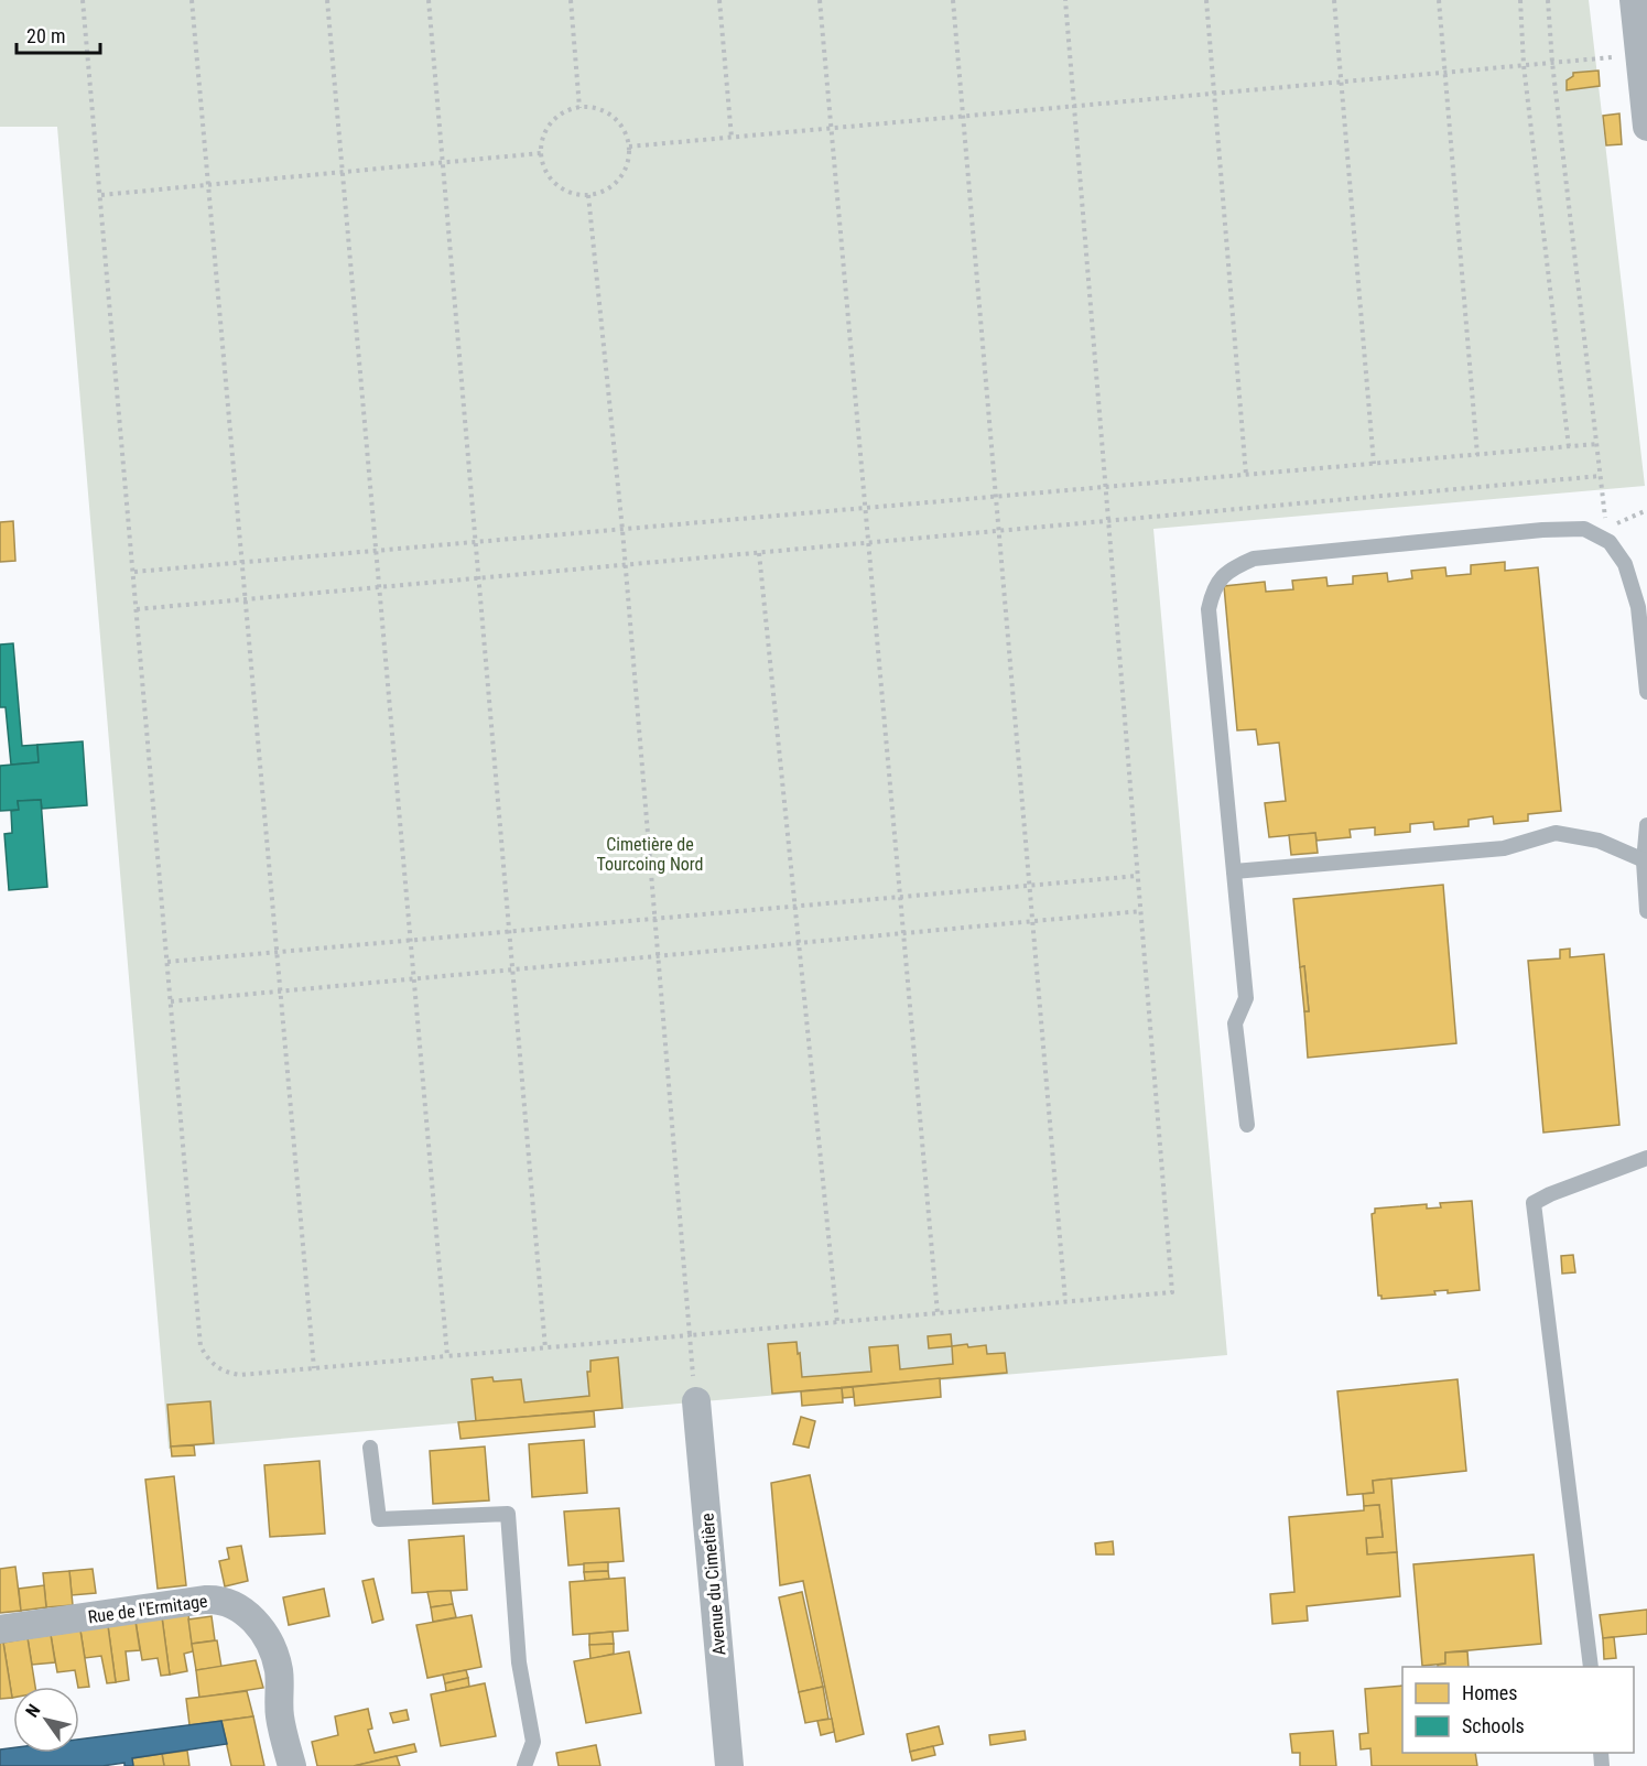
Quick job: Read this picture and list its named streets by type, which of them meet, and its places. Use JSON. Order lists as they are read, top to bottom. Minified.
{"streets":{"street":["Avenue du Cimetière","Rue de l'Ermitage"]},"parks":["Cimetière de Tourcoing Nord"],"legend":["Homes","Schools"],"scale_bar":"20 m","north":"top left"}
